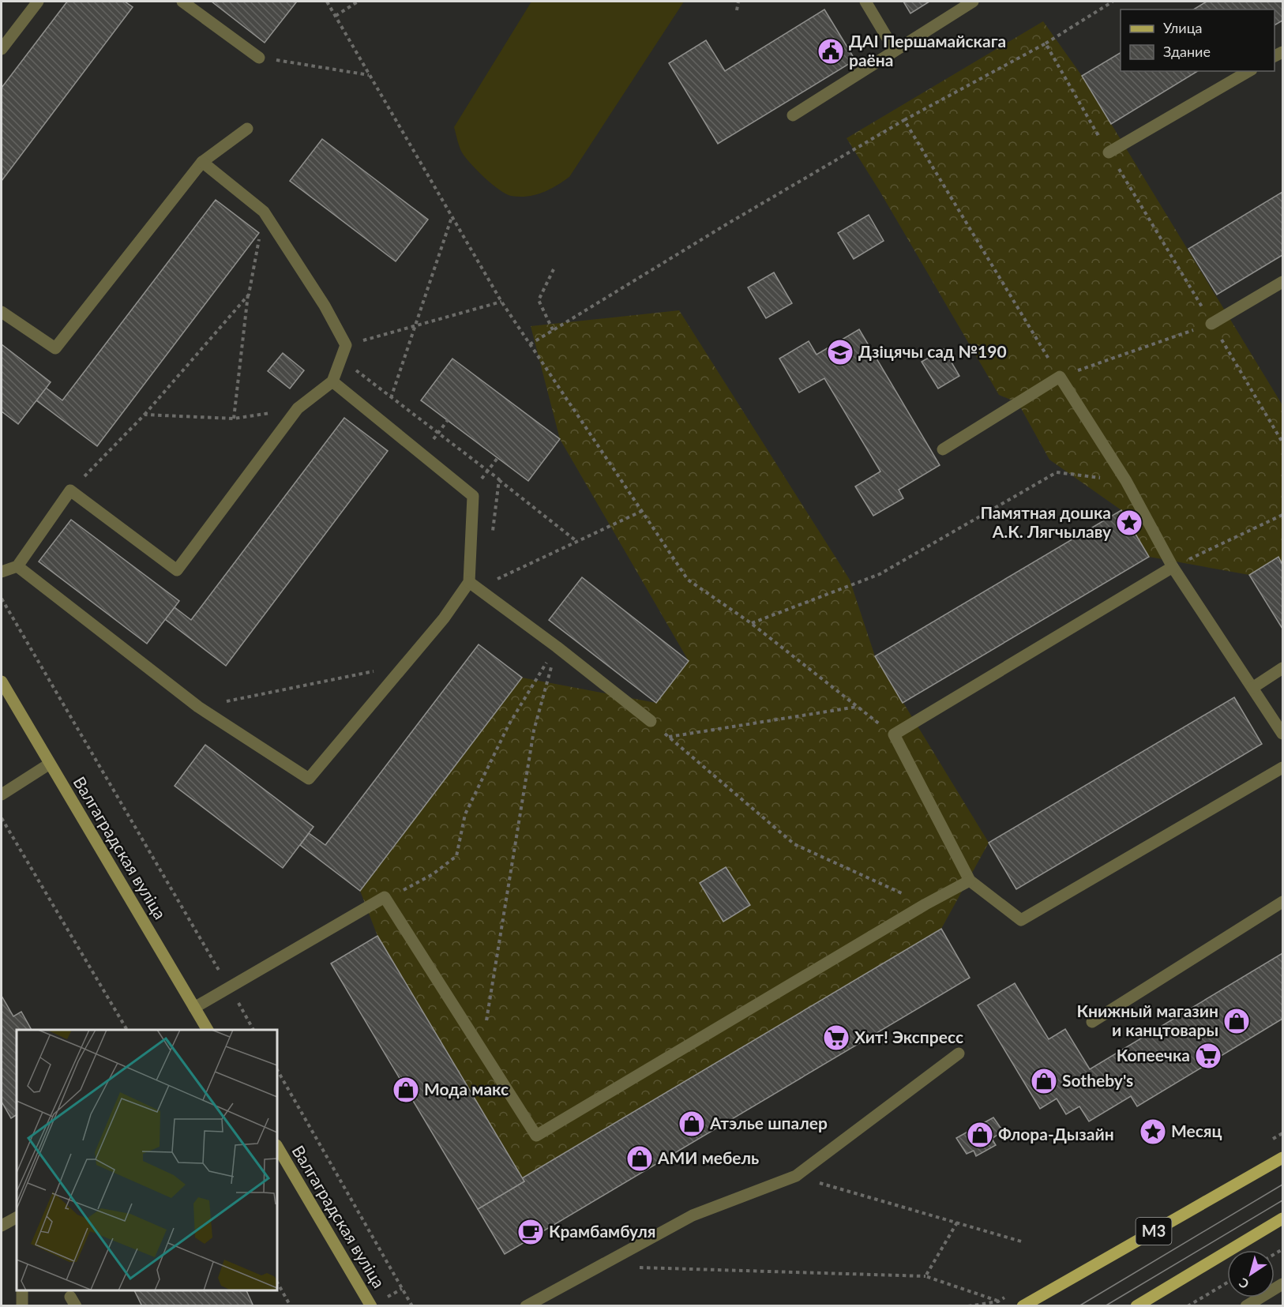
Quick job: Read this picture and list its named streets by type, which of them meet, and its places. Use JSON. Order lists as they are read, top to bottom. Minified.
{"streets":{"main road":["Валгаградская вуліца","М3"]},"places":{"public building":["ДАІ Першамайскага раёна"],"school or university":["Дзіцячы сад №190"],"place":["Памятная дошка А.К. Лягчылаву","Месяц"],"shop":["Книжный магазин и канцтовары","Sotheby's","Мода макс","Атэлье шпалер","Флора-Дызайн","АМИ мебель"],"supermarket":["Хит! Экспресс","Копеечка"],"cafe":["Крамбамбуля"]},"legend":["Улица","Здание"],"north":"bottom left"}
